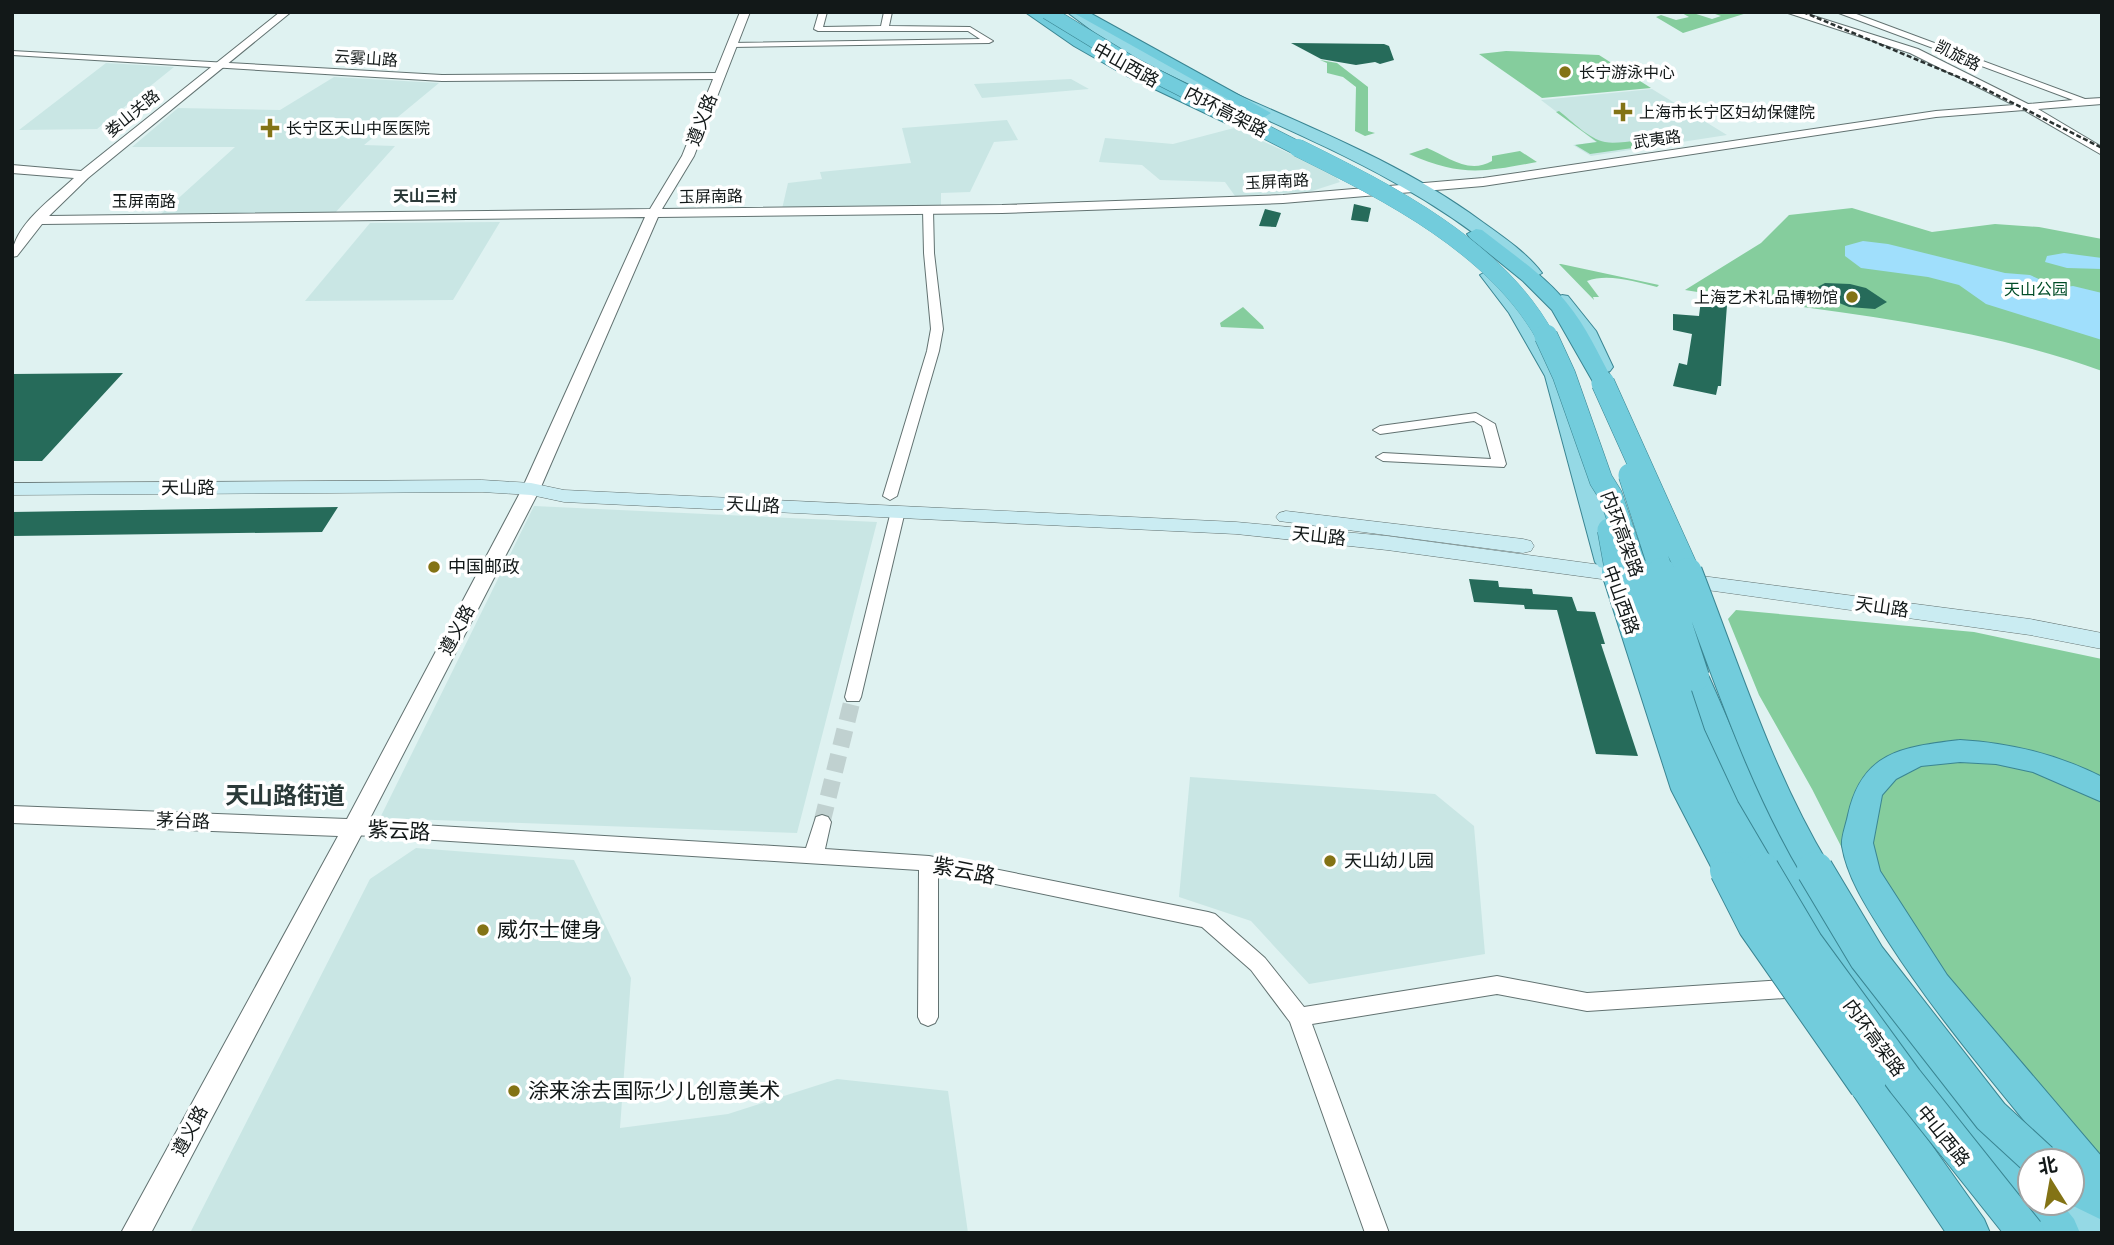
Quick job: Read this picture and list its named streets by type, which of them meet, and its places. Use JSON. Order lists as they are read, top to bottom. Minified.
{"streets":{"highway":["内环高架路"],"main road":["中山西路","天山路"],"street":["凯旋路","云雾山路","娄山关路","遵义路","武夷路","玉屏南路","茅台路","紫云路"]},"crossings":[["凯旋路","武夷路"],["云雾山路","娄山关路"],["云雾山路","遵义路"],["中山西路","武夷路"],["中山西路","玉屏南路"],["中山西路","天山路"],["娄山关路","玉屏南路"],["遵义路","玉屏南路"],["遵义路","天山路"],["遵义路","茅台路"],["遵义路","紫云路"],["武夷路","玉屏南路"],["茅台路","紫云路"]],"districts":["天山三村","天山路街道"],"parks":["天山公园"],"places":{"other":["长宁游泳中心","上海艺术礼品博物馆","中国邮政","天山幼儿园","威尔士健身","涂来涂去国际少儿创意美术"],"health":["上海市长宁区妇幼保健院","长宁区天山中医医院"]},"north":"top"}
